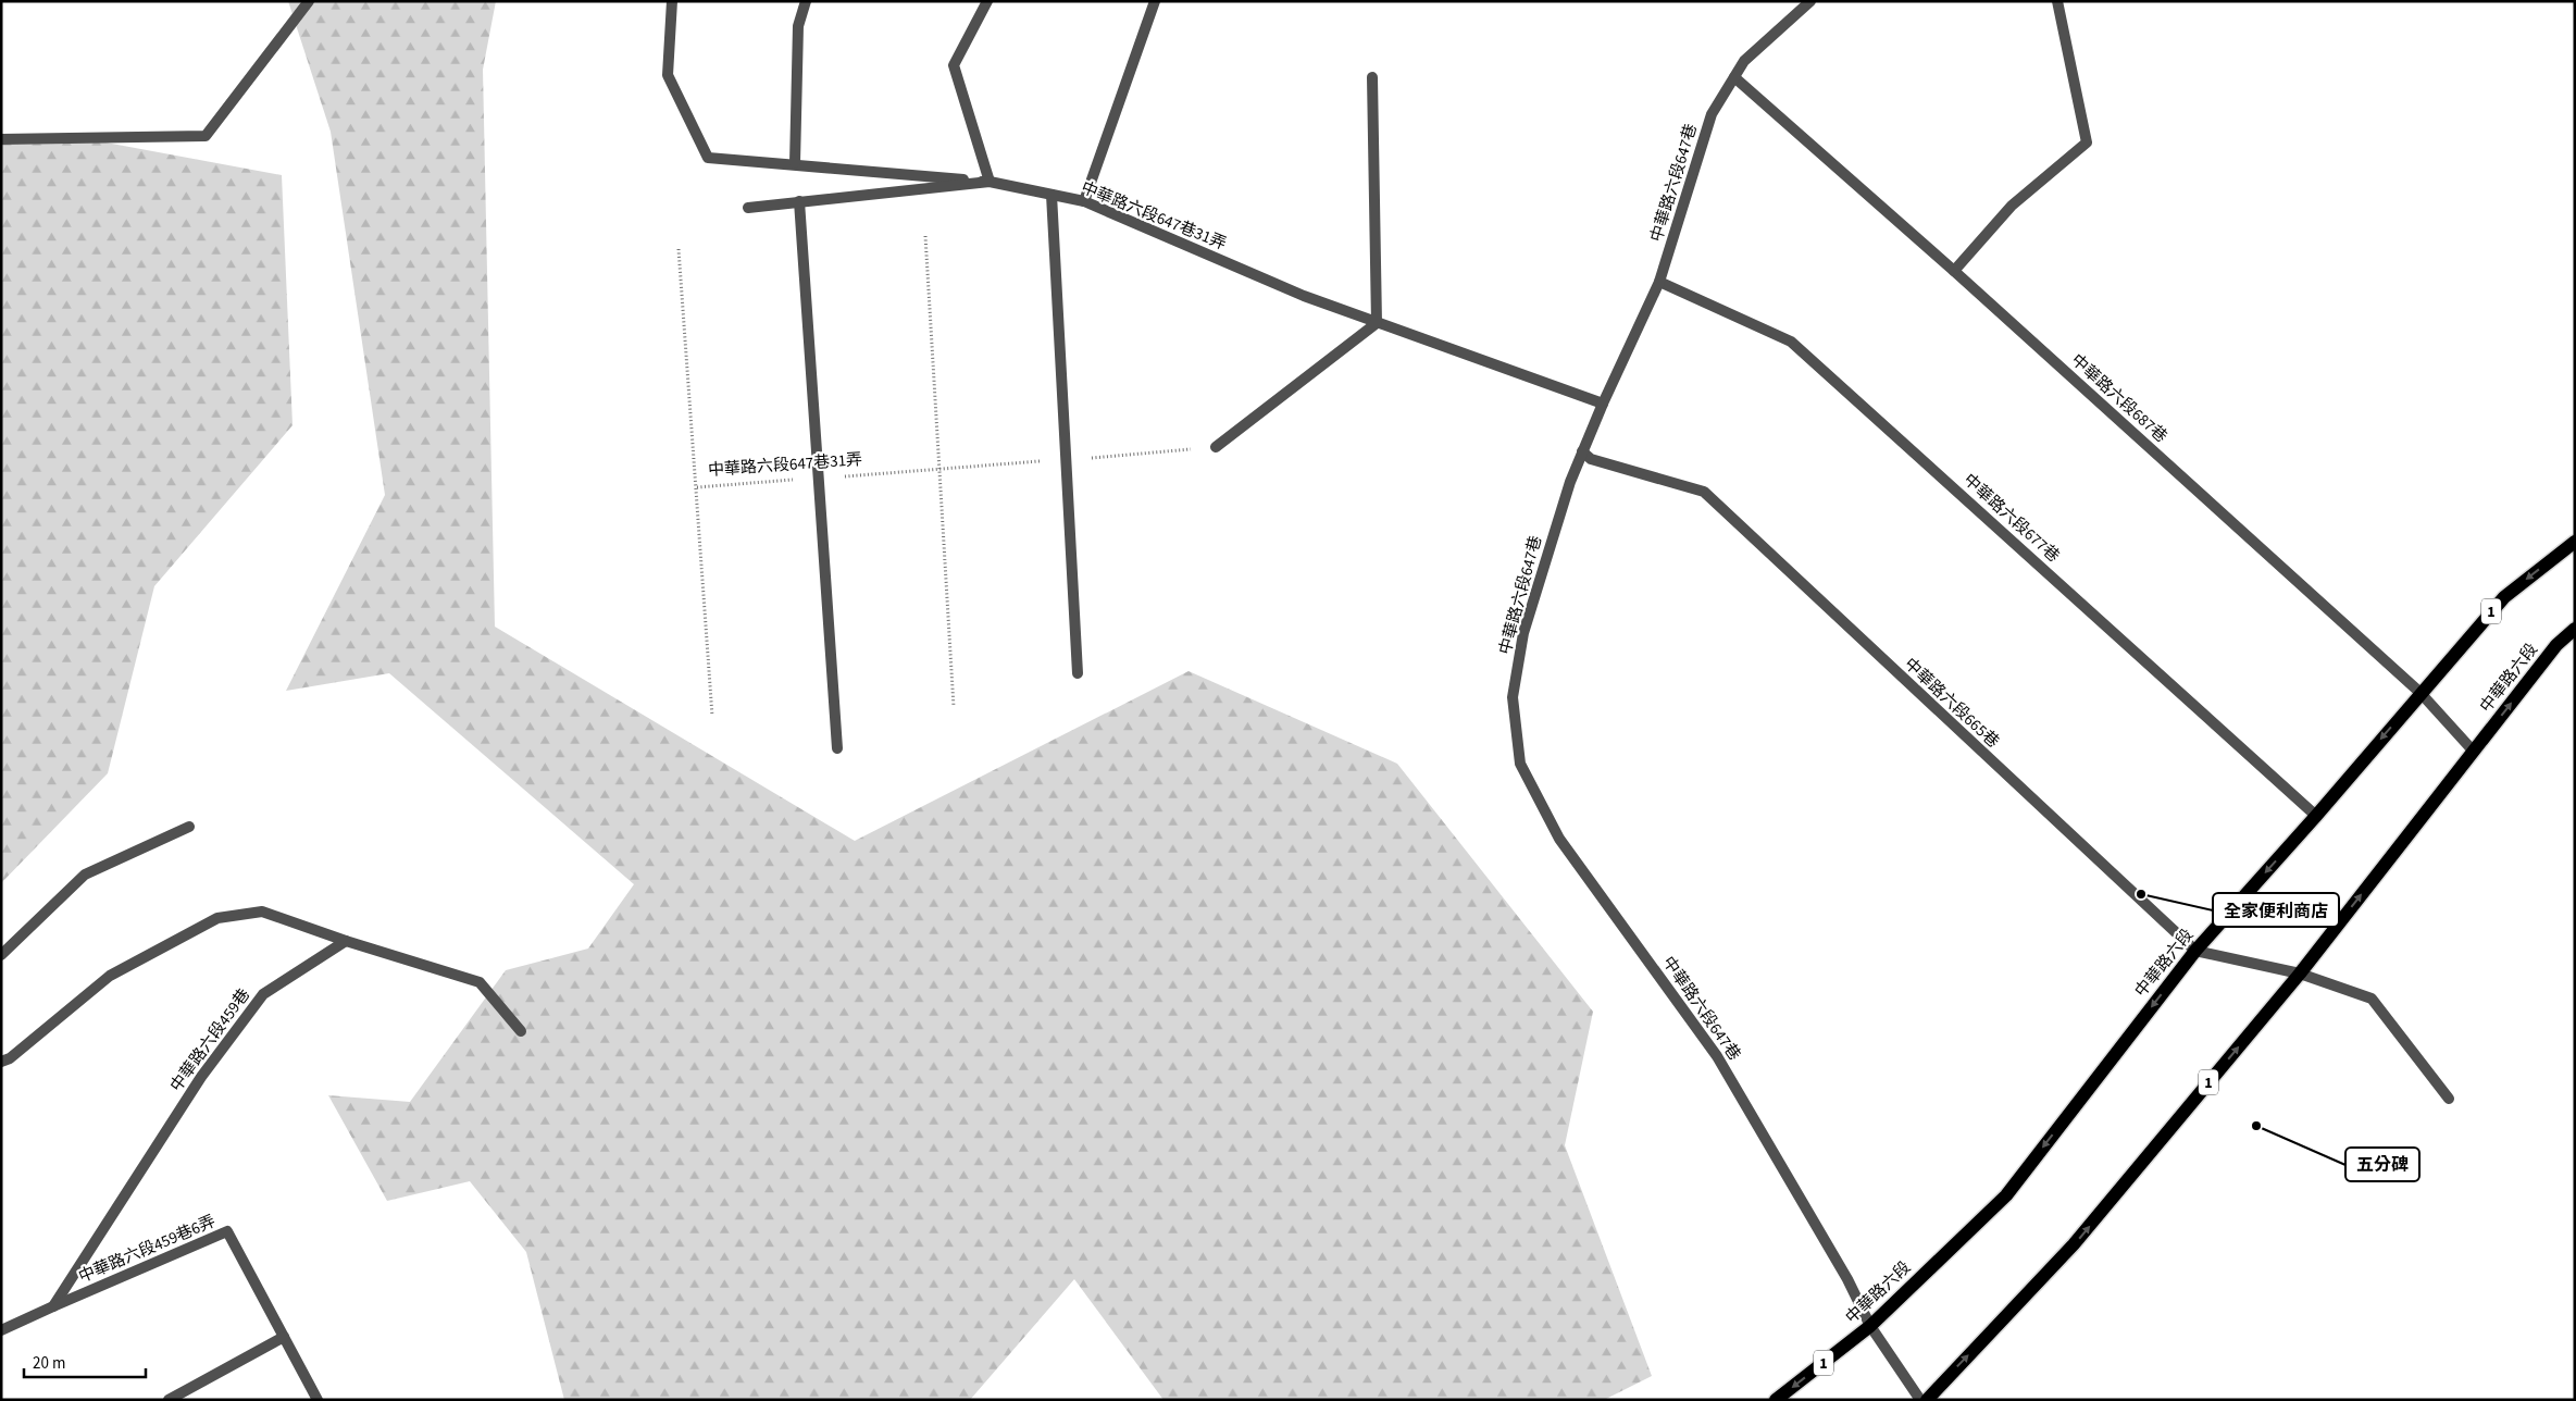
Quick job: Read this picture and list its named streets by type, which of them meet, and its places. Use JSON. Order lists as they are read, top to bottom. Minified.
{"streets":{"main road":["1","中華路六段"],"street":["中華路六段647巷","中華路六段647巷31弄","中華路六段687巷","中華路六段677巷","中華路六段665巷","中華路六段459巷","中華路六段459巷6弄"]},"crossings":[["中華路六段647巷","中華路六段647巷31弄"],["中華路六段647巷","中華路六段687巷"],["中華路六段647巷","中華路六段677巷"],["中華路六段647巷","中華路六段"],["中華路六段647巷","中華路六段665巷"],["中華路六段687巷","中華路六段"],["中華路六段677巷","中華路六段"],["中華路六段","中華路六段665巷"],["中華路六段459巷","中華路六段459巷6弄"]],"places":["全家便利商店","五分碑"],"scale_bar":"20 m"}
